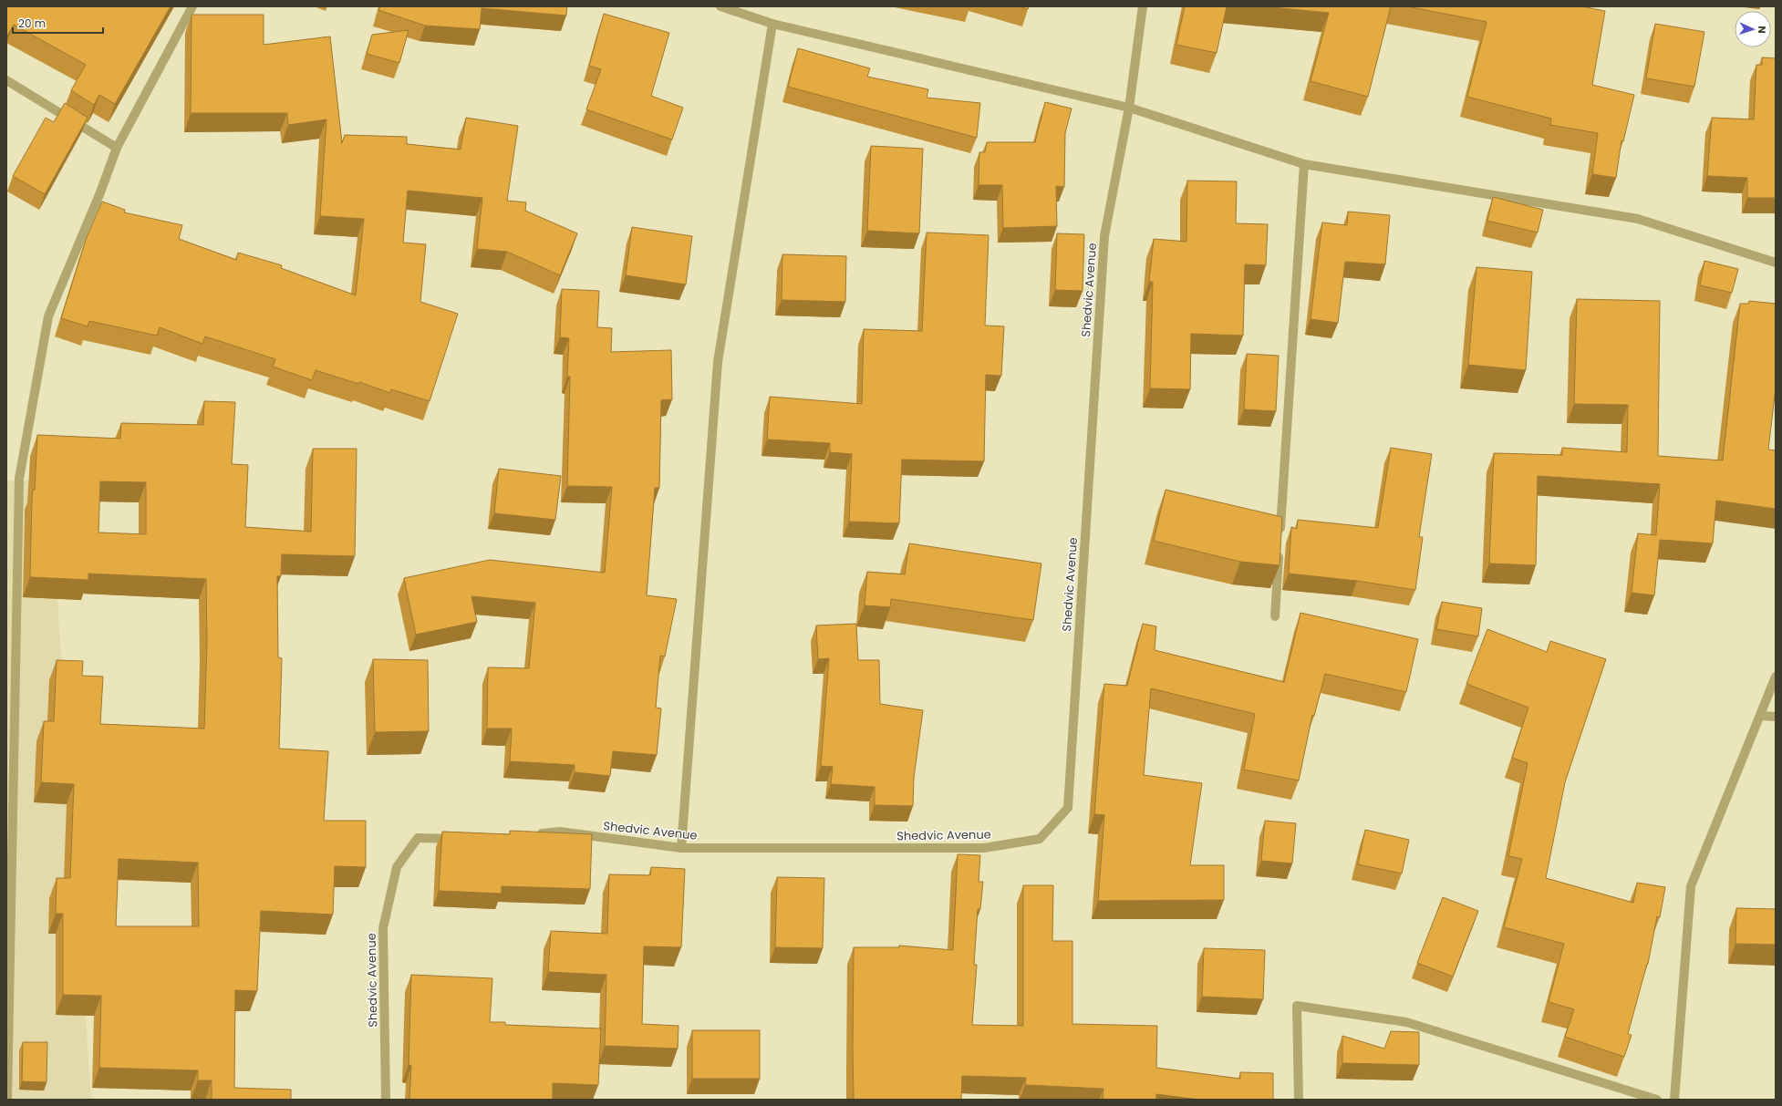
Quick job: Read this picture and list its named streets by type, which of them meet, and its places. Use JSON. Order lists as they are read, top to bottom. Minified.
{"streets":{"street":["Shedvic Avenue"]},"scale_bar":"20 m","north":"right"}
